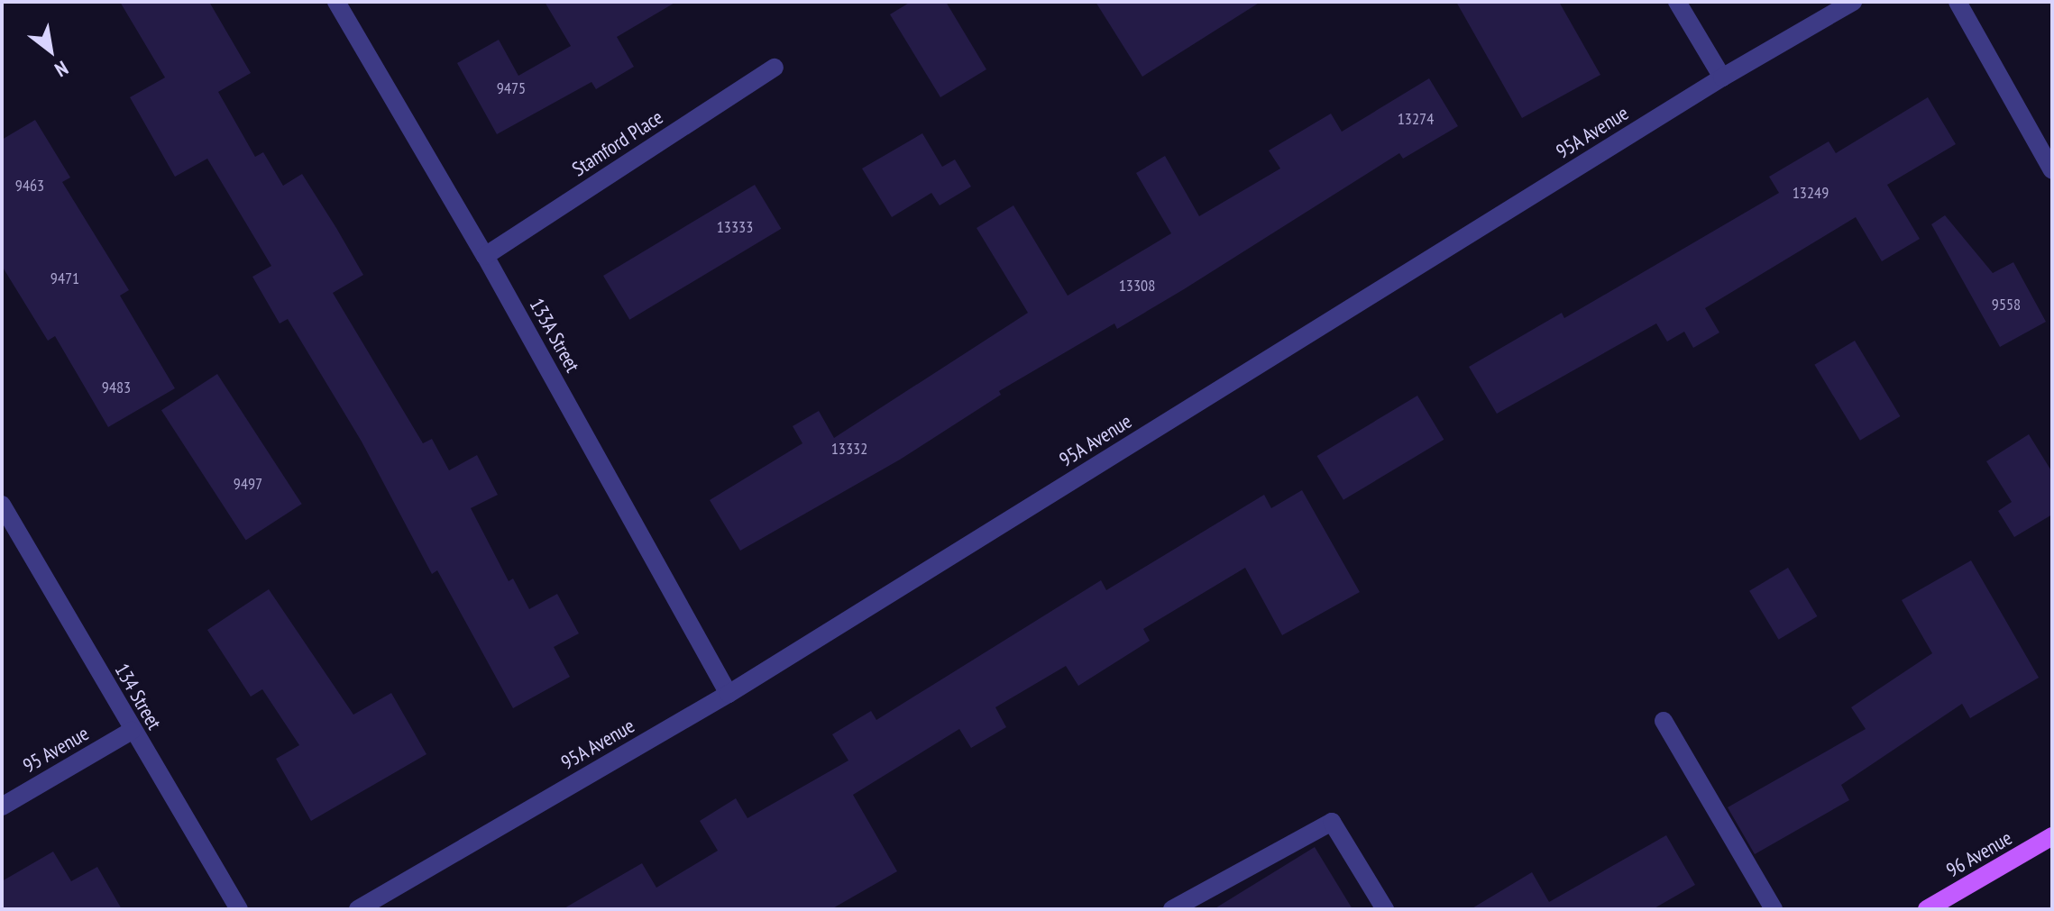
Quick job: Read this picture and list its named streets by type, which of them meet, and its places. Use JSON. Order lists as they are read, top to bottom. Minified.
{"streets":{"main road":["96 Avenue"],"street":["95A Avenue","Stamford Place","133A Street","134 Street","95 Avenue"]},"crossings":[["95A Avenue","133A Street"],["Stamford Place","133A Street"],["134 Street","95 Avenue"]],"house_numbers":["9475","13274","9463","13249","13333","9471","13308","9558","9483","13332","9497"],"north":"bottom right"}
